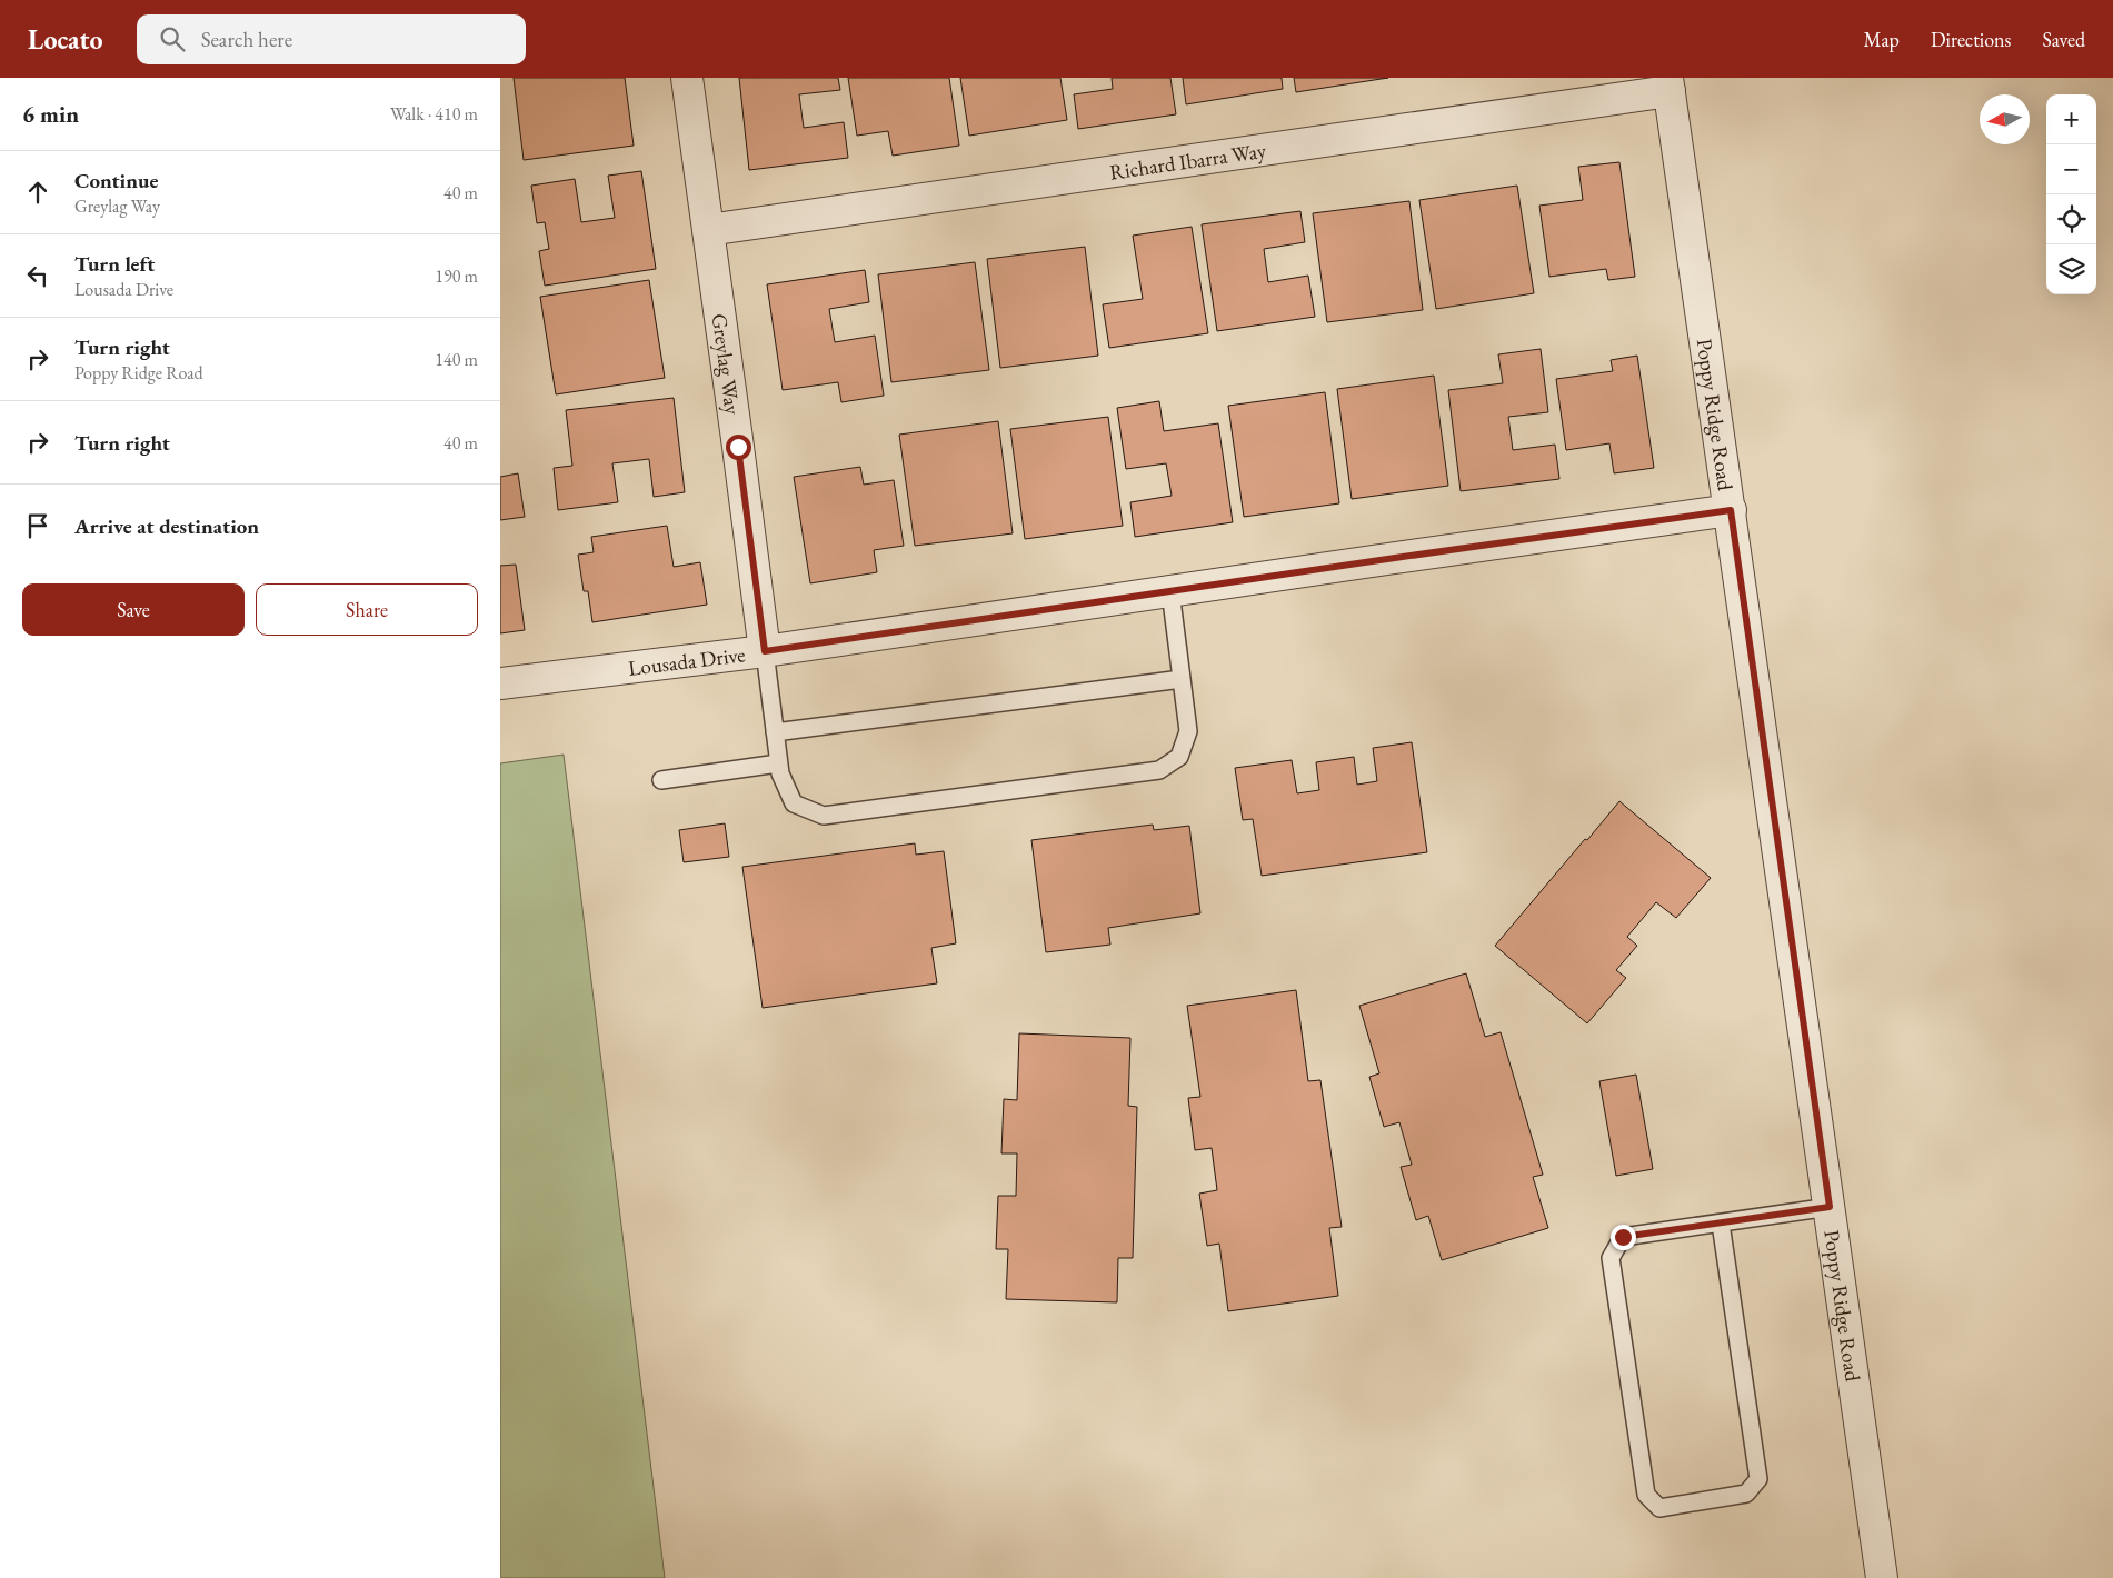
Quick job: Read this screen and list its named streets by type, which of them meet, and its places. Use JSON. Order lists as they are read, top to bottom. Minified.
{"streets":{"street":["Richard Ibarra Way","Greylag Way","Poppy Ridge Road","Lousada Drive"]},"crossings":[["Richard Ibarra Way","Greylag Way"],["Richard Ibarra Way","Poppy Ridge Road"],["Greylag Way","Lousada Drive"],["Poppy Ridge Road","Lousada Drive"]],"north":"left","page":{"header":"Locato","search":"Search here","nav":["Map","Directions","Saved"],"heading":["6 min","Walk · 410 m"],"map_buttons":["+","−"],"list":[["Continue","Greylag Way","40 m"],["Turn left","Lousada Drive","190 m"],["Turn right","Poppy Ridge Road","140 m"],["Turn right","40 m"],"Arrive at destination"],"buttons":["Save","Share"]}}
